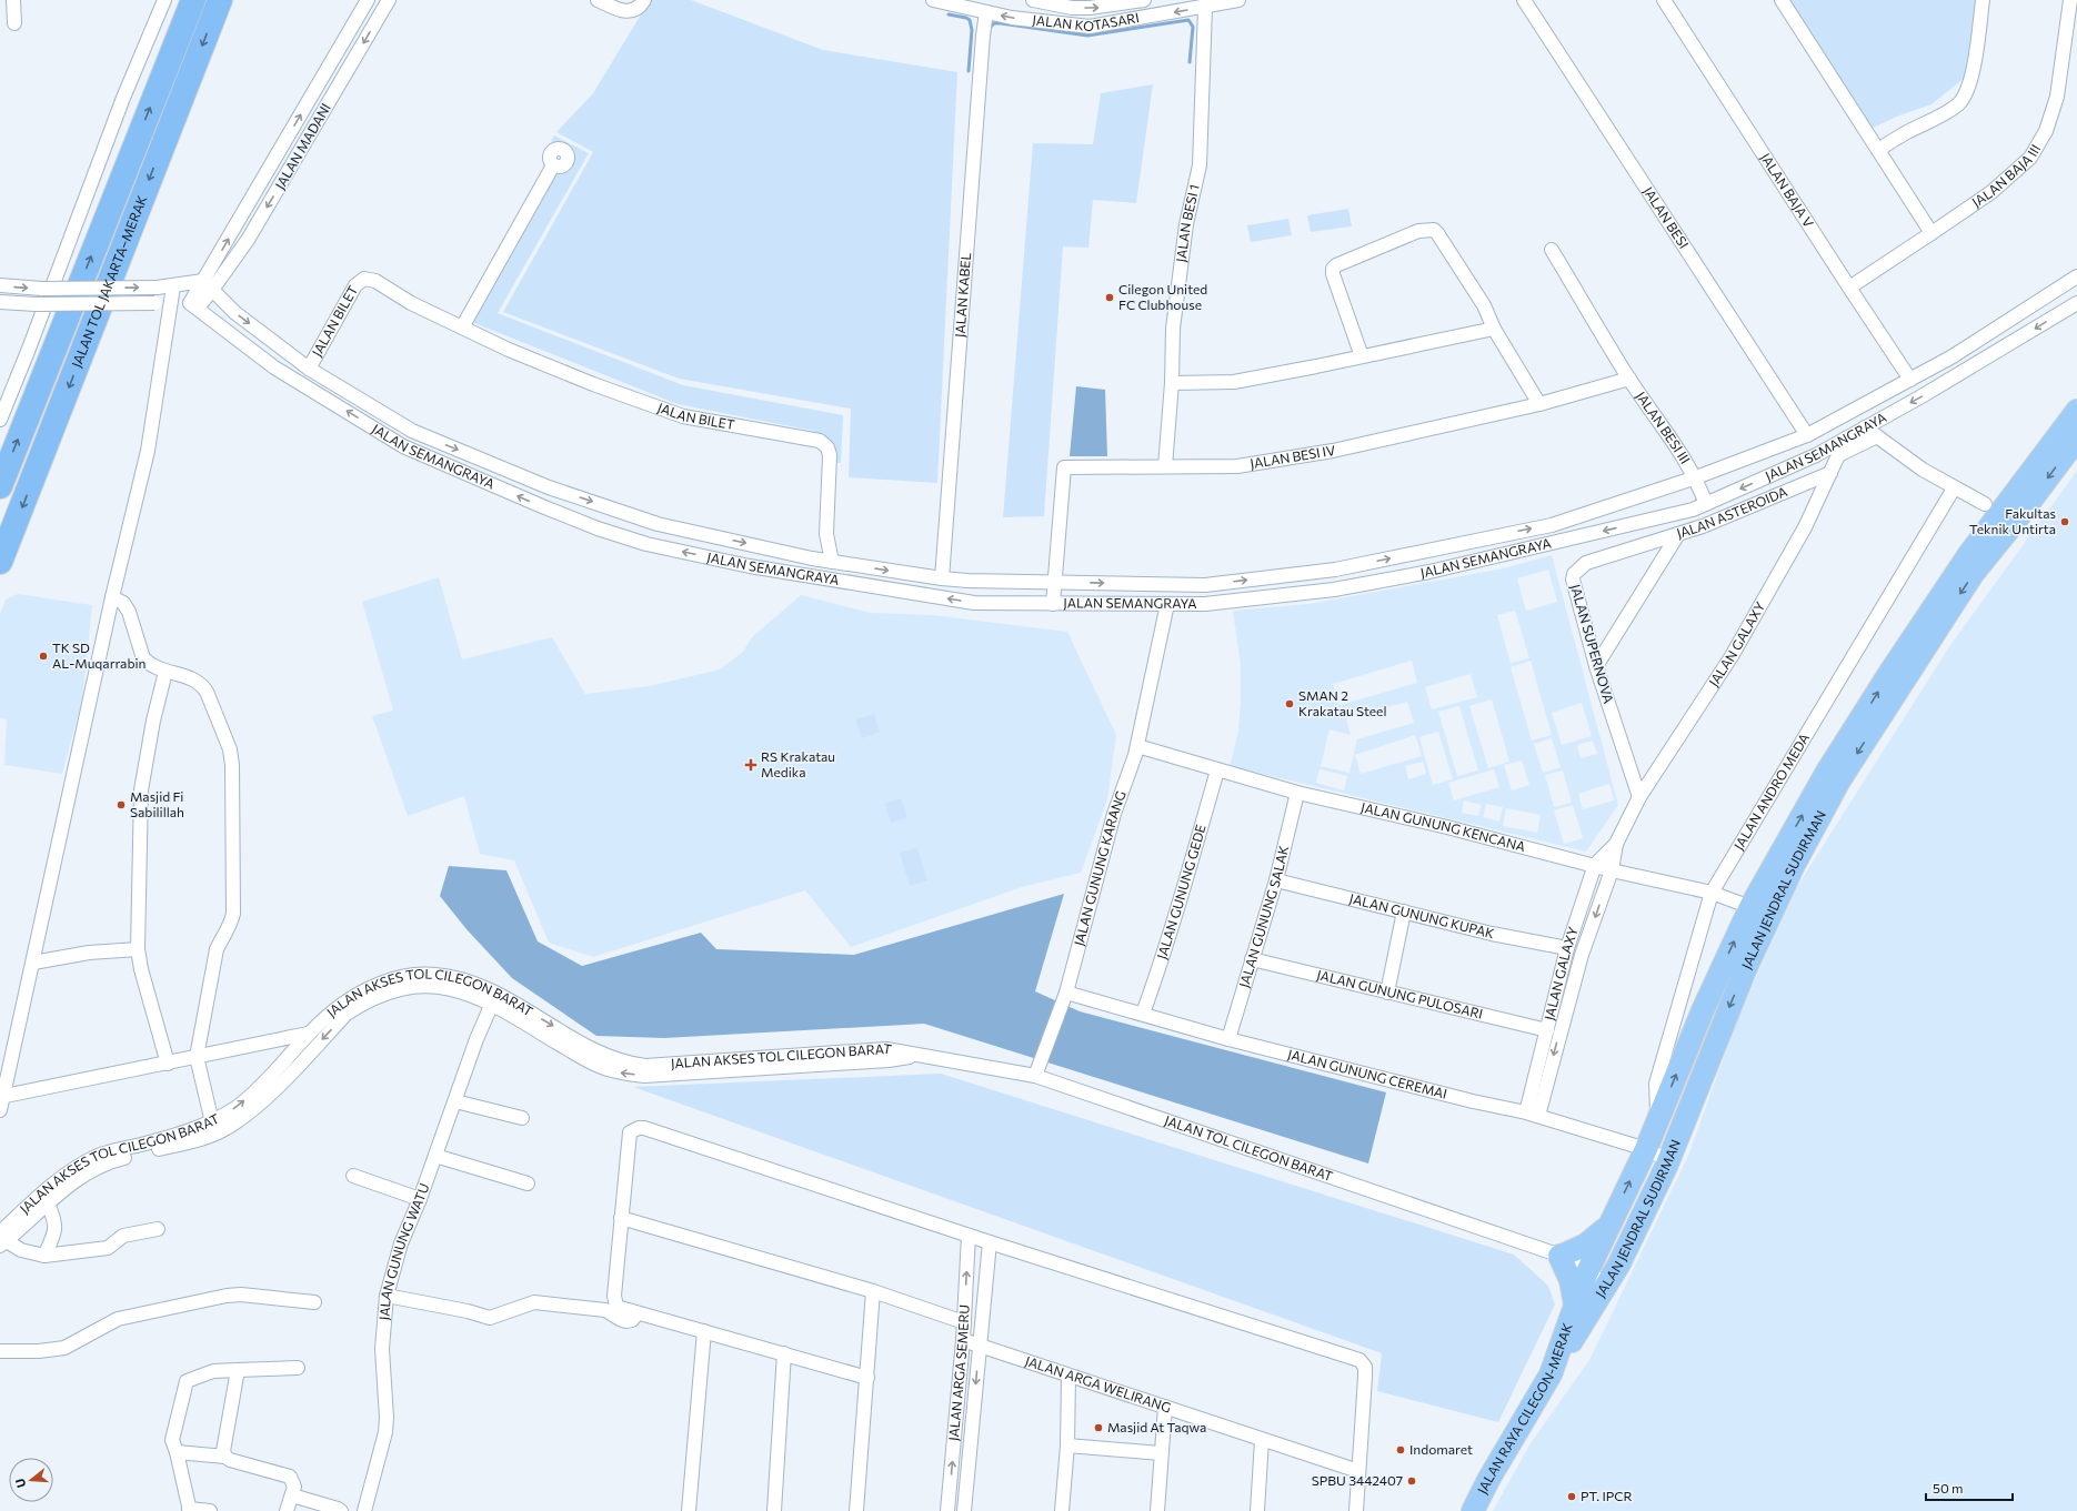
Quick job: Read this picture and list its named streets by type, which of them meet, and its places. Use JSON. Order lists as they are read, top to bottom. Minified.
{"streets":{"highway":["JALAN TOL JAKARTA–MERAK","JALAN JENDRAL SUDIRMAN","JALAN RAYA CILEGON-MERAK"],"street":["JALAN KOTASARI","JALAN MADANI","JALAN BAJA III","JALAN BAJA V","JALAN BESI","JALAN BESI 1","JALAN KABEL","JALAN BILET","JALAN BESI III","JALAN SEMANGRAYA","JALAN BESI IV","JALAN ASTEROIDA","JALAN SUPERNOVA","JALAN GALAXY","JALAN ANDRO MEDA","JALAN GUNUNG KENCANA","JALAN GUNUNG KARANG","JALAN GUNUNG GEDE","JALAN GUNUNG SALAK","JALAN GUNUNG KUPAK","JALAN GUNUNG PULOSARI","JALAN AKSES TOL CILEGON BARAT","JALAN GUNUNG CEREMAI","JALAN TOL CILEGON BARAT","JALAN GUNUNG WATU","JALAN ARGA SEMERU","JALAN ARGA WELIRANG"]},"crossings":[["JALAN KOTASARI","JALAN BESI 1"],["JALAN KOTASARI","JALAN KABEL"],["JALAN MADANI","JALAN SEMANGRAYA"],["JALAN BAJA III","JALAN BAJA V"],["JALAN BAJA V","JALAN SEMANGRAYA"],["JALAN BESI","JALAN SEMANGRAYA"],["JALAN BESI 1","JALAN BESI IV"],["JALAN KABEL","JALAN SEMANGRAYA"],["JALAN BILET","JALAN SEMANGRAYA"],["JALAN BESI III","JALAN SEMANGRAYA"],["JALAN BESI III","JALAN BESI IV"],["JALAN SEMANGRAYA","JALAN BESI IV"],["JALAN SEMANGRAYA","JALAN GALAXY"],["JALAN SEMANGRAYA","JALAN GUNUNG KARANG"],["JALAN ASTEROIDA","JALAN SUPERNOVA"],["JALAN ASTEROIDA","JALAN GALAXY"],["JALAN SUPERNOVA","JALAN GALAXY"],["JALAN GALAXY","JALAN GUNUNG KENCANA"],["JALAN GALAXY","JALAN GUNUNG KUPAK"],["JALAN GALAXY","JALAN GUNUNG PULOSARI"],["JALAN GALAXY","JALAN GUNUNG CEREMAI"],["JALAN ANDRO MEDA","JALAN GUNUNG KENCANA"],["JALAN ANDRO MEDA","JALAN RAYA CILEGON-MERAK"],["JALAN GUNUNG KENCANA","JALAN GUNUNG KARANG"],["JALAN GUNUNG KENCANA","JALAN GUNUNG GEDE"],["JALAN GUNUNG KENCANA","JALAN GUNUNG SALAK"],["JALAN GUNUNG KENCANA","JALAN RAYA CILEGON-MERAK"],["JALAN GUNUNG KARANG","JALAN GUNUNG CEREMAI"],["JALAN GUNUNG KARANG","JALAN TOL CILEGON BARAT"],["JALAN JENDRAL SUDIRMAN","JALAN GUNUNG CEREMAI"],["JALAN JENDRAL SUDIRMAN","JALAN RAYA CILEGON-MERAK"],["JALAN GUNUNG GEDE","JALAN GUNUNG CEREMAI"],["JALAN GUNUNG SALAK","JALAN GUNUNG KUPAK"],["JALAN GUNUNG SALAK","JALAN GUNUNG PULOSARI"],["JALAN GUNUNG SALAK","JALAN GUNUNG CEREMAI"],["JALAN AKSES TOL CILEGON BARAT","JALAN TOL CILEGON BARAT"],["JALAN AKSES TOL CILEGON BARAT","JALAN GUNUNG WATU"],["JALAN GUNUNG CEREMAI","JALAN RAYA CILEGON-MERAK"],["JALAN TOL CILEGON BARAT","JALAN RAYA CILEGON-MERAK"],["JALAN ARGA SEMERU","JALAN ARGA WELIRANG"]],"one_way":["JALAN JENDRAL SUDIRMAN","JALAN RAYA CILEGON-MERAK"],"places":{"other":["Cilegon United FC Clubhouse","Fakultas Teknik Untirta","TK SD AL-Muqarrabin","SMAN 2 Krakatau Steel","Masjid Fi Sabilillah","Masjid At Taqwa","Indomaret","SPBU 3442407","PT. IPCR"],"health":["RS Krakatau Medika"]},"scale_bar":"50 m","north":"left"}
